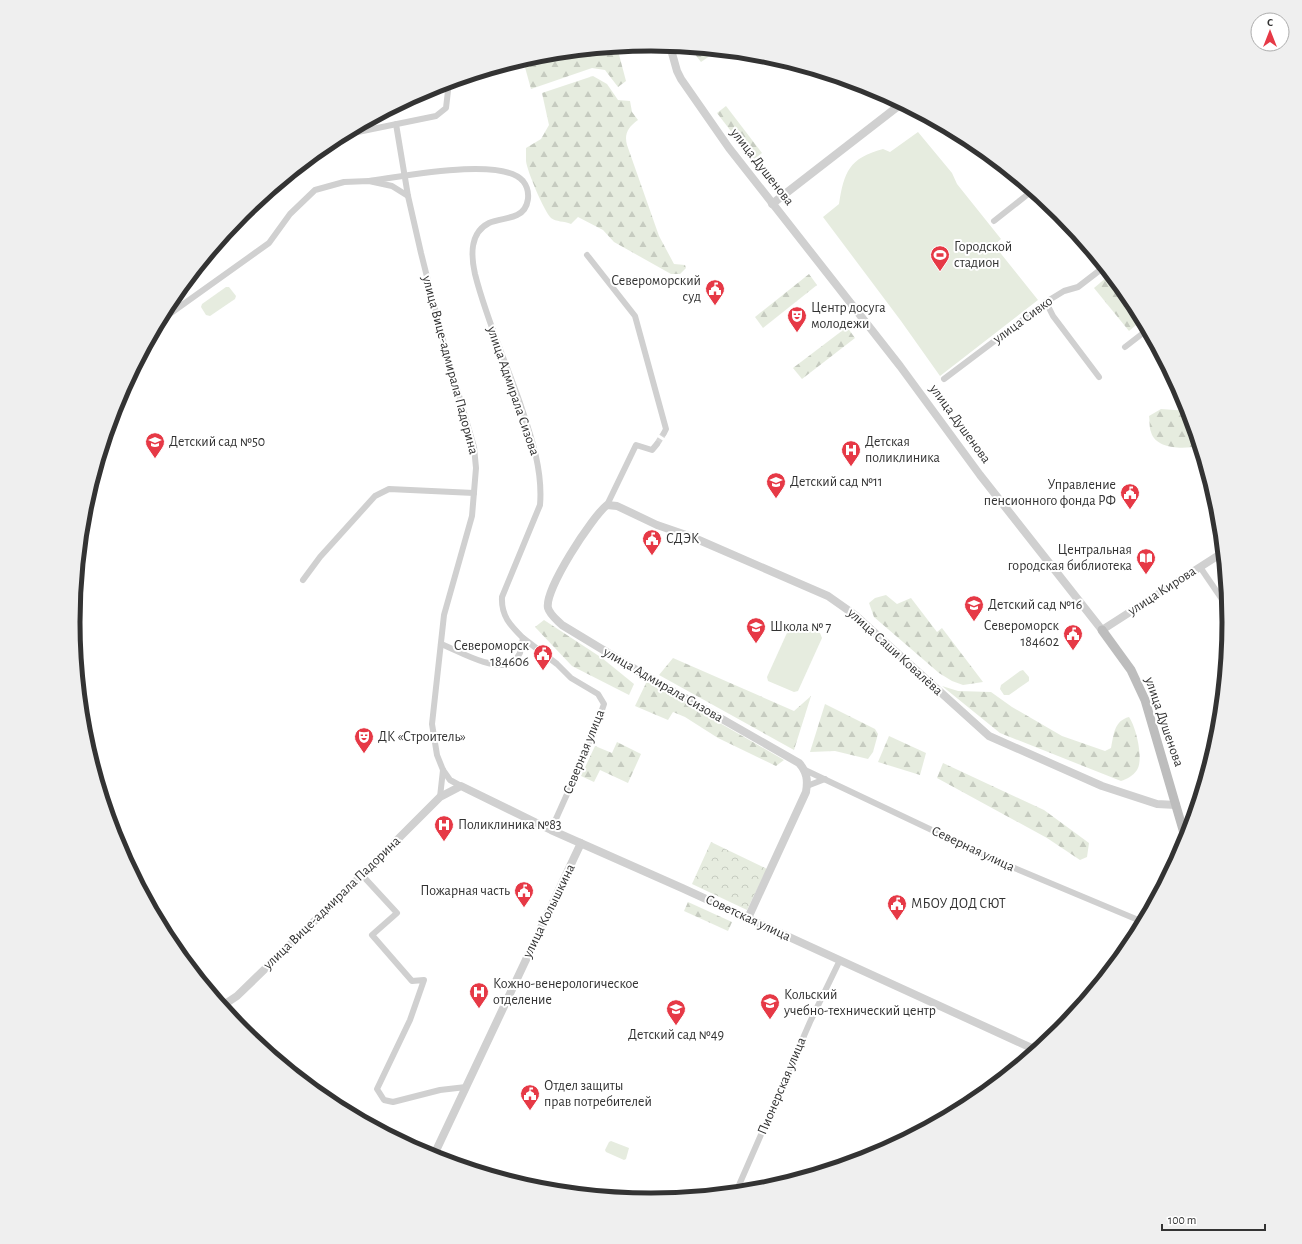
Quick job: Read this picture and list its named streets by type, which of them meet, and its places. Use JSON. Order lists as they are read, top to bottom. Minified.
{"streets":{"main road":["улица Душенова"],"street":["улица Сивко","улица Вице-адмирала Падорина","улица Адмирала Сизова","улица Кирова","улица Саши Ковалёва","Северная улица","улица Колышкина","Советская улица","Пионерская улица"]},"crossings":[["улица Душенова","улица Кирова"],["улица Душенова","улица Саши Ковалёва"],["улица Вице-адмирала Падорина","улица Адмирала Сизова"],["улица Вице-адмирала Падорина","Советская улица"],["улица Адмирала Сизова","улица Саши Ковалёва"],["улица Адмирала Сизова","Северная улица"],["Северная улица","Советская улица"],["улица Колышкина","Советская улица"],["Советская улица","Пионерская улица"]],"places":{"sports":["Городской стадион"],"public building":["Североморский суд","Управление пенсионного фонда РФ","СДЭК","Североморск 184602","Североморск 184606","Пожарная часть","МБОУ ДОД СЮТ","Отдел защиты прав потребителей"],"theatre":["Центр досуга молодежи","ДК «Строитель»"],"school or university":["Детский сад №50","Детский сад №11","Детский сад №16","Школа № 7","Кольский учебно-технический центр","Детcкий сад №49"],"hospital":["Детская поликлиника","Поликлиника №83","Кожно-венерологическое отделение"],"library":["Центральная городская библиотека"]},"scale_bar":"100 m","north":"top"}
